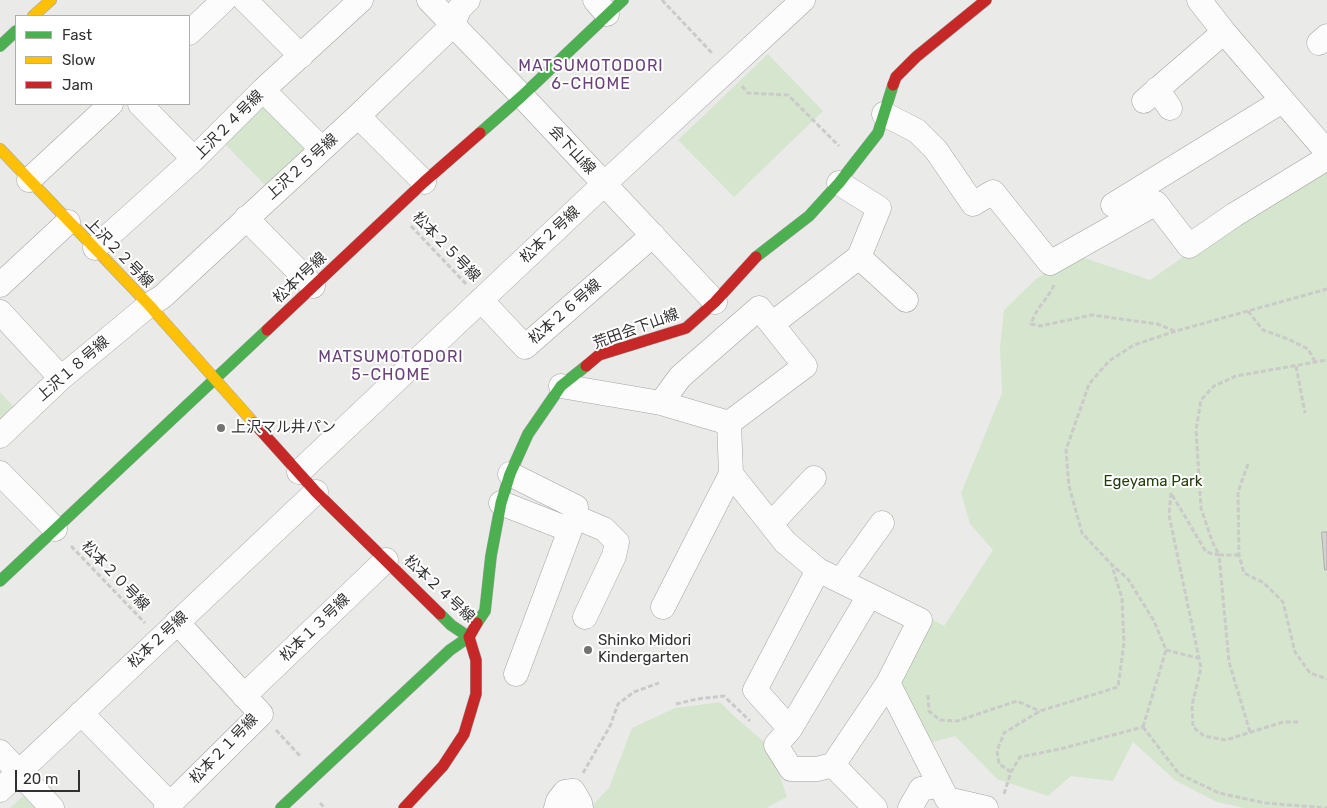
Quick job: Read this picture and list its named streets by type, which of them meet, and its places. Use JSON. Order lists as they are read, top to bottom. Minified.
{"streets":{"street":["上沢２４号線","会下山線","上沢２５号線","松本２号線","上沢２２号線","松本1号線","松本２６号線","荒田会下山線","上沢１８号線","松本２４号線","松本１３号線","松本２１号線"],"path":["松本２５号線","松本２０号線"]},"crossings":[["上沢２４号線","上沢２２号線"],["会下山線","上沢２５号線"],["会下山線","松本２号線"],["会下山線","松本1号線"],["会下山線","松本２６号線"],["会下山線","荒田会下山線"],["上沢２５号線","上沢２２号線"],["上沢２５号線","上沢１８号線"],["松本２号線","松本２５号線"],["松本２号線","松本２６号線"],["松本２号線","松本２０号線"],["松本２号線","松本２４号線"],["松本２号線","松本２１号線"],["松本２５号線","松本1号線"],["松本２５号線","松本２６号線"],["上沢２２号線","松本1号線"],["上沢２２号線","上沢１８号線"],["上沢２２号線","松本２４号線"],["松本1号線","松本２０号線"],["松本1号線","松本２４号線"],["荒田会下山線","松本２４号線"],["松本２４号線","松本１３号線"],["松本１３号線","松本２１号線"]],"districts":["MATSUMOTODORI 6-CHOME","MATSUMOTODORI 5-CHOME"],"parks":["Egeyama Park"],"places":["上沢マル井パン","Shinko Midori Kindergarten"],"legend":["Fast","Slow","Jam"],"scale_bar":"20 m"}
